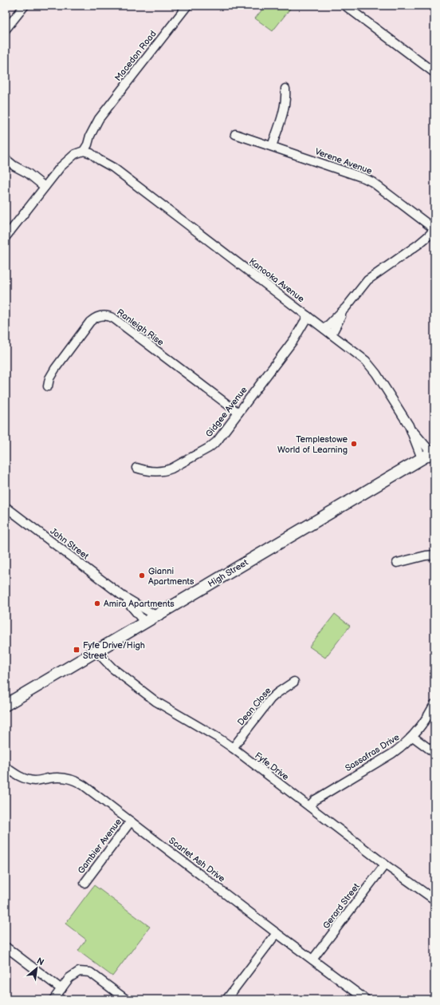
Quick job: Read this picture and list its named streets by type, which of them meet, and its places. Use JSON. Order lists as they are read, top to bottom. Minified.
{"streets":{"main road":["High Street"],"street":["Macedon Road","Verene Avenue","Kanooka Avenue","Ranleigh Rise","Gidgee Avenue","John Street","Dean Close","Sassafras Drive","Fyfe Drive","Gambier Avenue","Scarlet Ash Drive","Gerard Street"]},"crossings":[["Macedon Road","Kanooka Avenue"],["Kanooka Avenue","Gidgee Avenue"],["Kanooka Avenue","High Street"],["Ranleigh Rise","Gidgee Avenue"],["John Street","High Street"],["High Street","Fyfe Drive"],["Dean Close","Fyfe Drive"],["Sassafras Drive","Fyfe Drive"],["Fyfe Drive","Gerard Street"],["Gambier Avenue","Scarlet Ash Drive"],["Scarlet Ash Drive","Gerard Street"]],"places":{"other":["Templestowe World of Learning","Gianni Apartments","Amira Apartments"],"transit":["Fyfe Drive/High Street"]},"north":"top right"}
